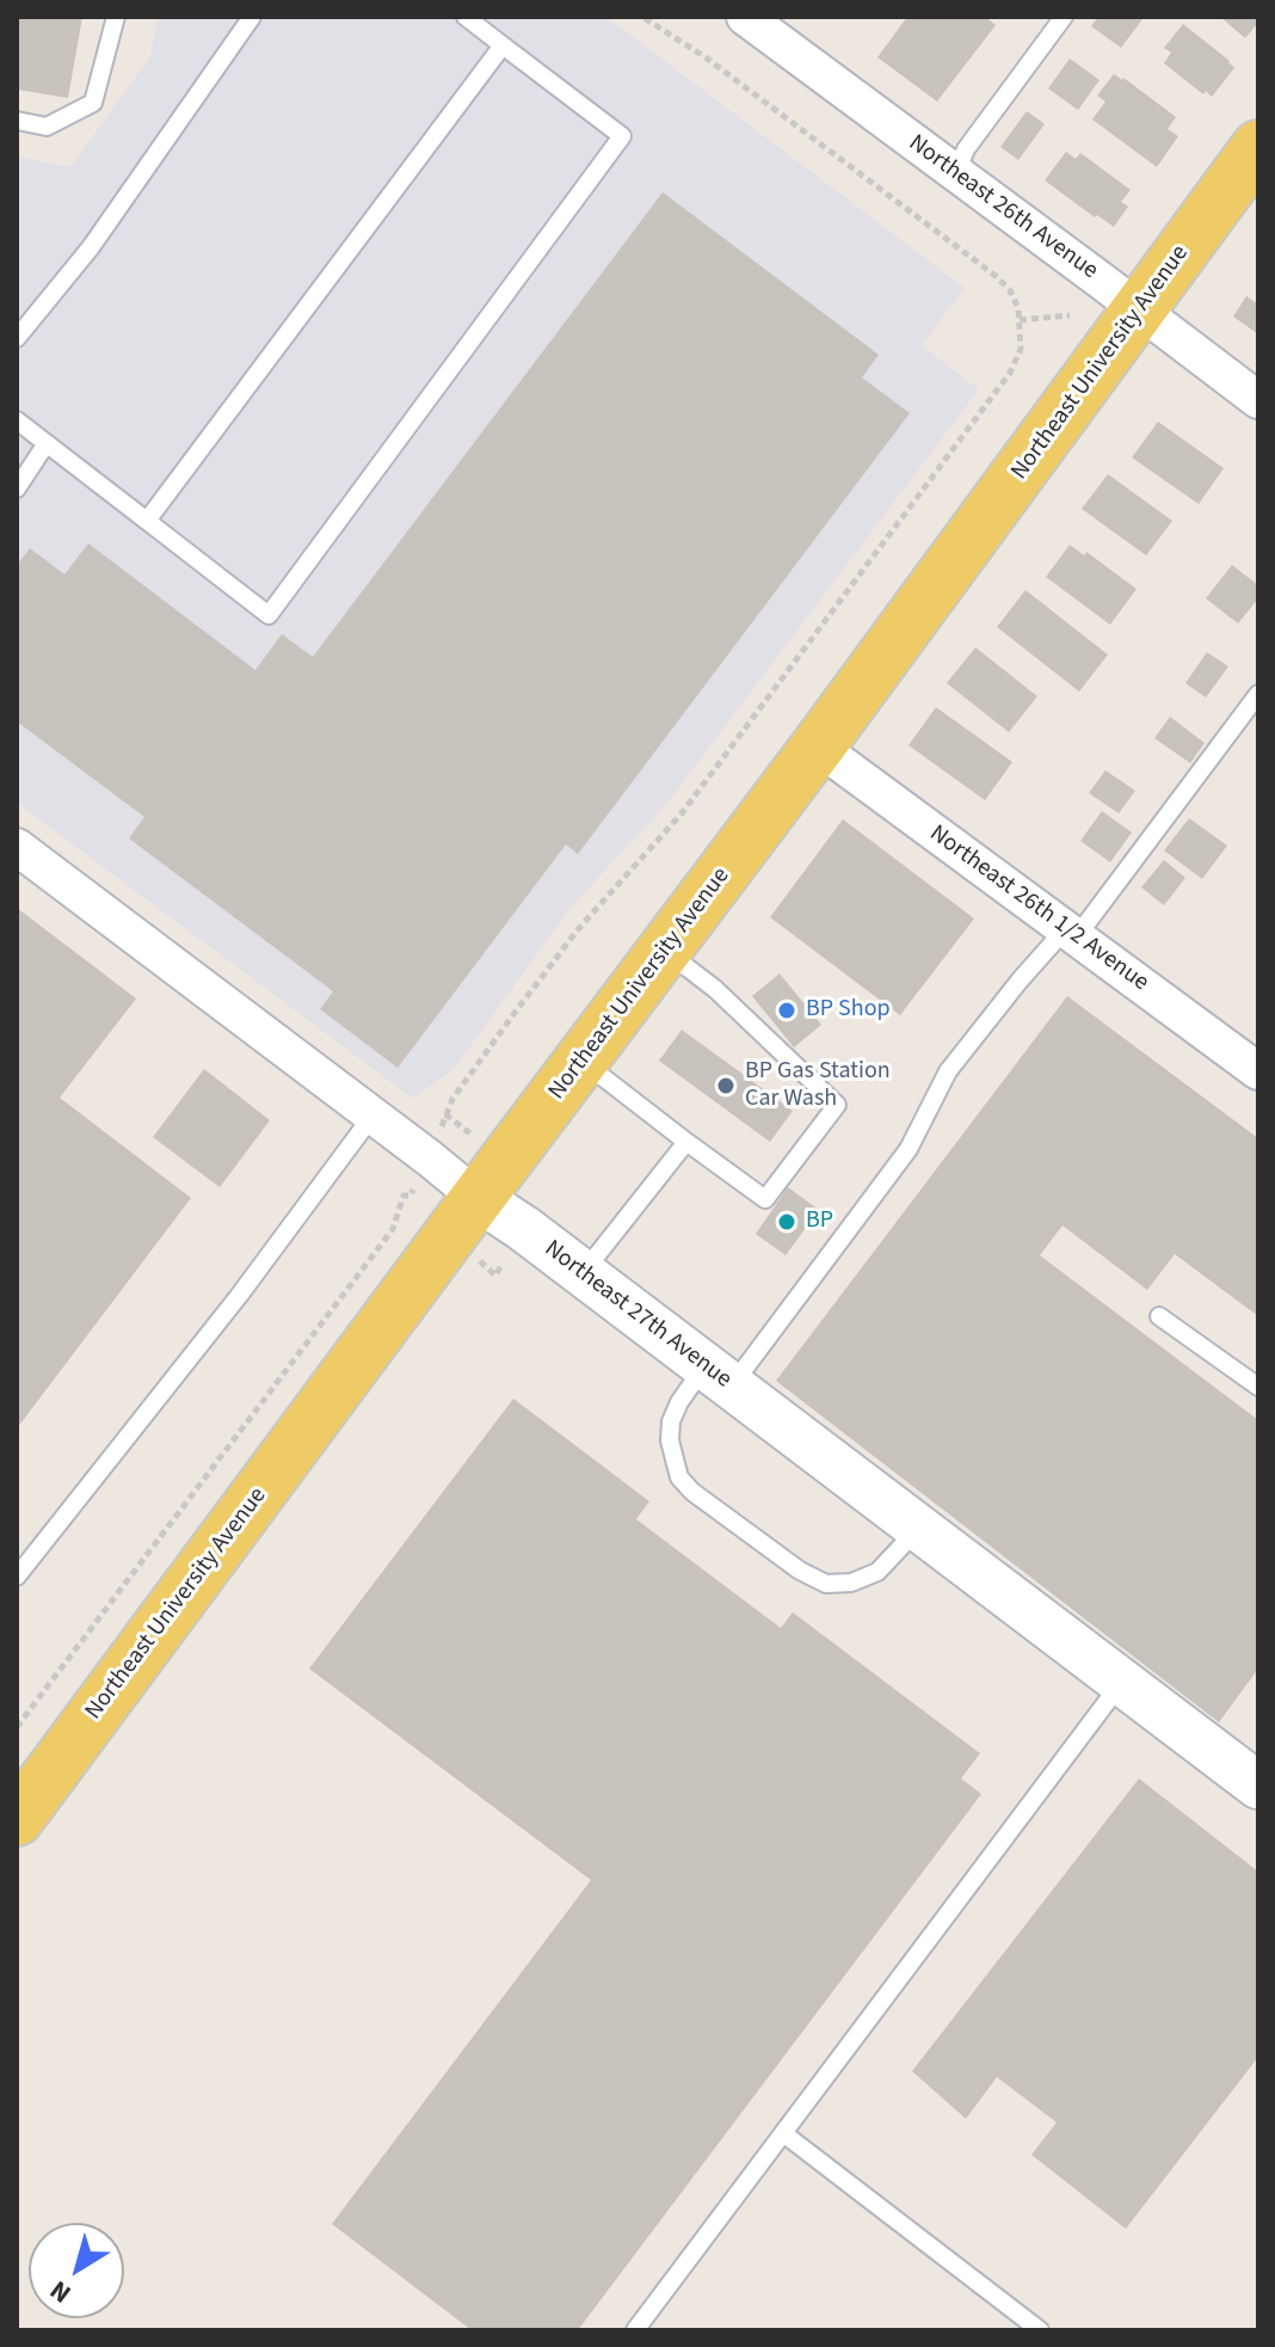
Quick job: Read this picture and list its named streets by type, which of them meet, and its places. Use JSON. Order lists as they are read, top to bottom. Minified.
{"streets":{"main road":["Northeast University Avenue"],"street":["Northeast 26th Avenue","Northeast 26th 1/2 Avenue","Northeast 27th Avenue"]},"crossings":[["Northeast 26th Avenue","Northeast University Avenue"],["Northeast University Avenue","Northeast 26th 1/2 Avenue"],["Northeast University Avenue","Northeast 27th Avenue"]],"places":["BP Shop","BP Gas Station Car Wash","BP"],"north":"bottom left"}
